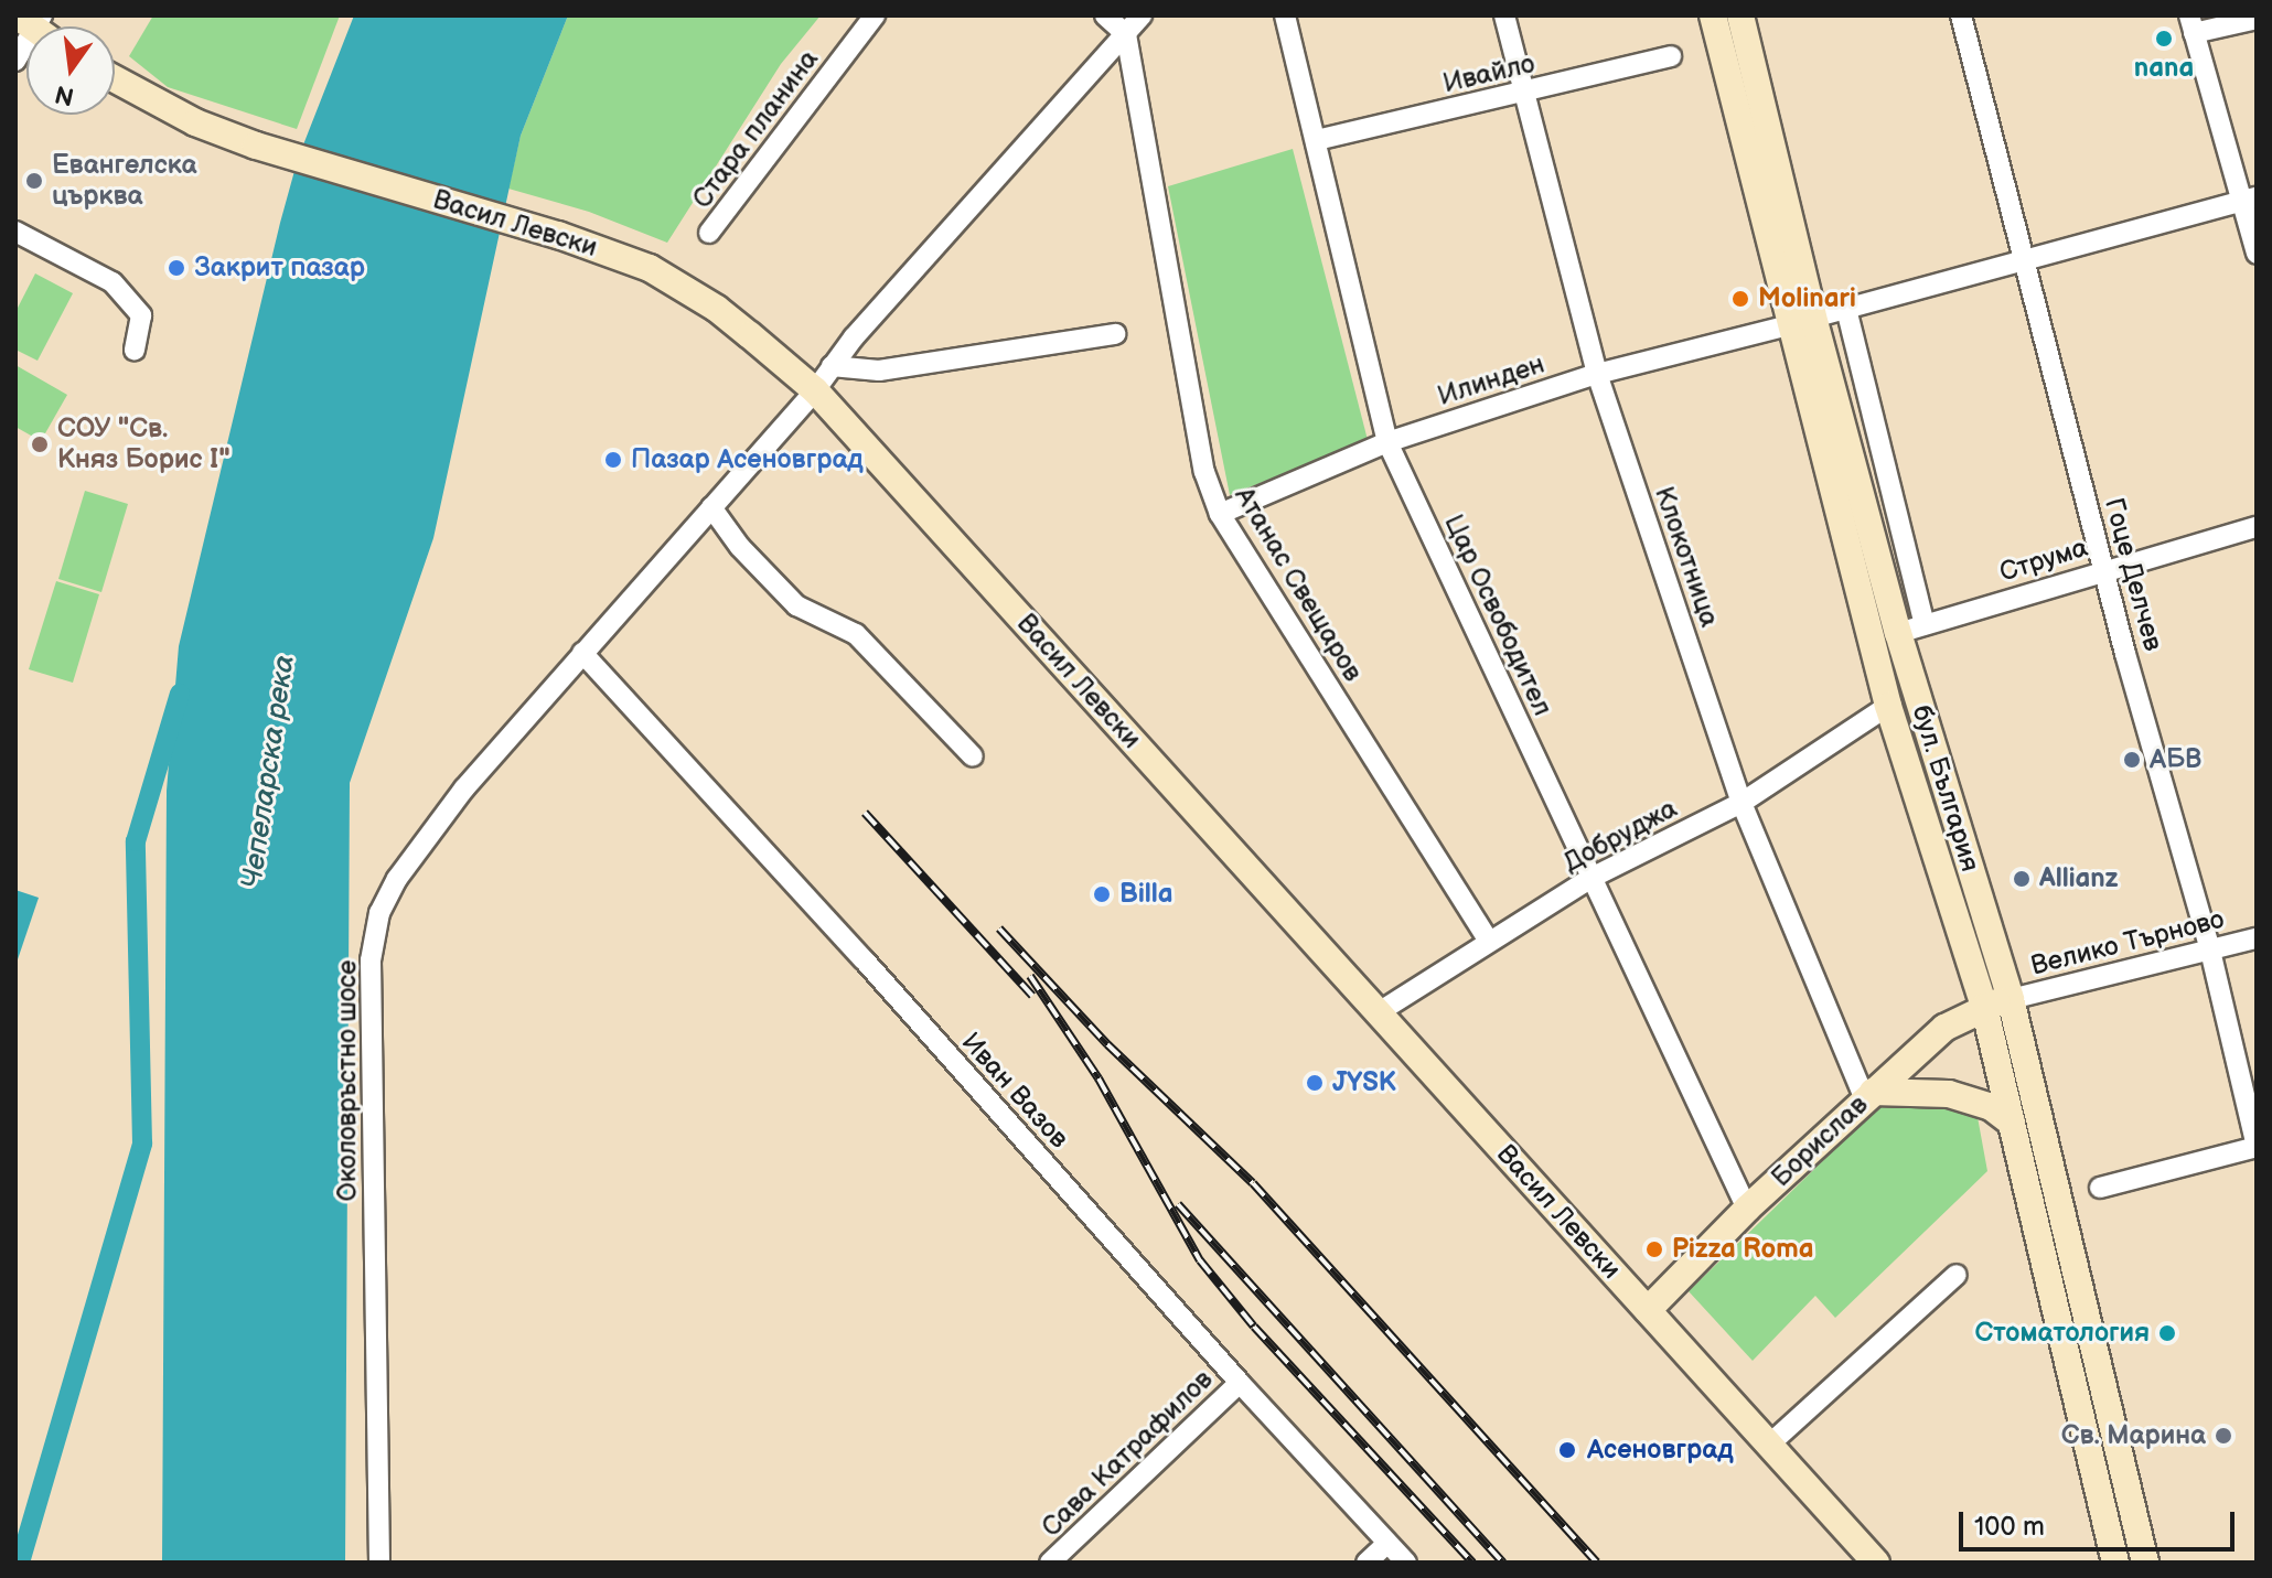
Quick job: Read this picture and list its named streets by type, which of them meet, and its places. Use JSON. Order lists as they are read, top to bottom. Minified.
{"streets":{"main road":["Васил Левски","бул. България","Борислав"],"street":["Ивайло","Стара планина","Илинден","Клокотница","Струма","Гоце Делчев","Атанас Свещаров","Цар Освободител","Добруджа","Велико Търново","Околовръстно шосе","Иван Вазов","Сава Катрафилов"]},"crossings":[["Ивайло","Клокотница"],["Ивайло","Цар Освободител"],["Васил Левски","Добруджа"],["Васил Левски","Околовръстно шосе"],["Васил Левски","Борислав"],["Илинден","Клокотница"],["Илинден","Гоце Делчев"],["Илинден","Атанас Свещаров"],["Илинден","Цар Освободител"],["Илинден","бул. България"],["Клокотница","Добруджа"],["Клокотница","Борислав"],["Струма","Гоце Делчев"],["Струма","бул. България"],["Гоце Делчев","Велико Търново"],["Атанас Свещаров","Добруджа"],["Атанас Свещаров","Околовръстно шосе"],["Цар Освободител","Добруджа"],["Цар Освободител","Борислав"],["бул. България","Добруджа"],["бул. България","Велико Търново"],["бул. България","Борислав"],["Велико Търново","Борислав"],["Околовръстно шосе","Иван Вазов"],["Иван Вазов","Сава Катрафилов"]],"water":["Чепеларска река"],"places":["nana","Евангелска църква","Закрит пазар","Molinari","СОУ \"Св. Княз Борис I\"","Пазар Асеновград","АБВ","Allianz","Billa","JYSK","Pizza Roma","Стоматология","Св. Марина","Асеновград"],"scale_bar":"100 m","north":"bottom"}
